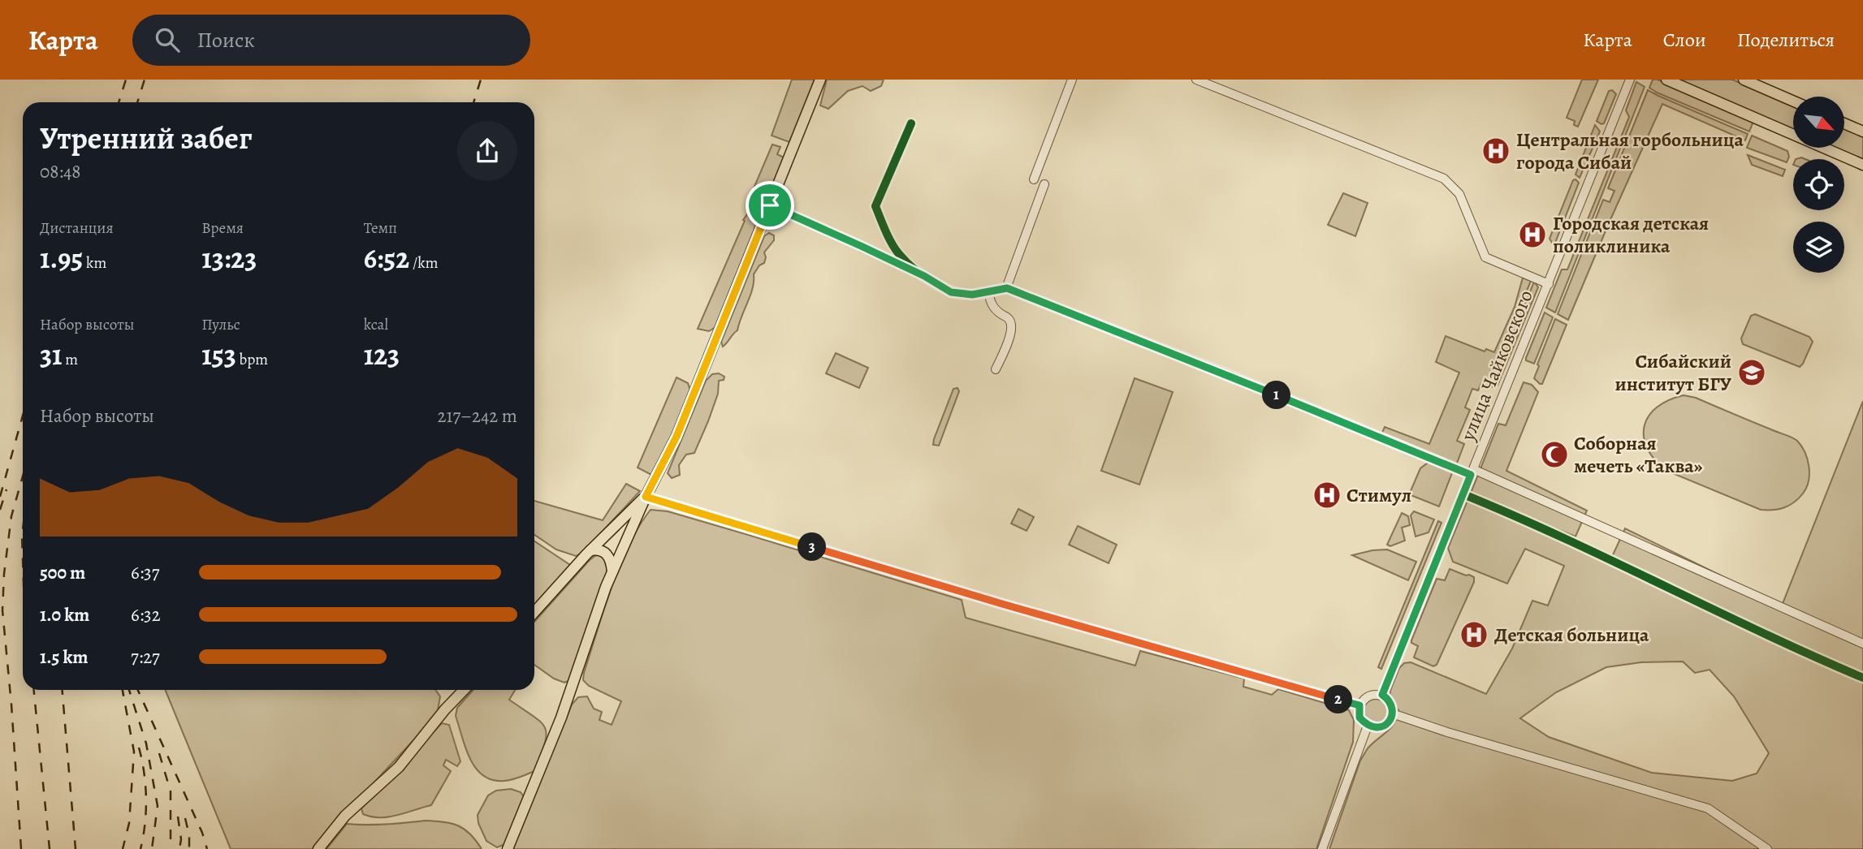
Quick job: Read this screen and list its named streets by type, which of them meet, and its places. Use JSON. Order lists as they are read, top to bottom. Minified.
{"streets":{"street":["улица Чайковского"]},"places":{"hospital":["Центральная горбольница города Сибай","Городская детская поликлиника","Стимул","Детская больница"],"school or university":["Сибайский институт БГУ"],"mosque":["Соборная мечеть «Таква»"]},"north":"bottom right","page":{"header":"Карта","search":"Поиск","nav":["Карта","Слои","Поделиться"],"heading":["Утренний забег","08:48"],"stats":[["Дистанция","1.95 km"],["Время","13:23"],["Темп","6:52 /km"],["Набор высоты","31 m"],["Пульс","153 bpm"],["kcal","123"]],"pins":["1","3","2"],"chart":["Набор высоты","217–242 m"],"list":[{"name":"500 m","note":"6:37"},{"name":"1.0 km","note":"6:32"},{"name":"1.5 km","note":"7:27"}]}}
